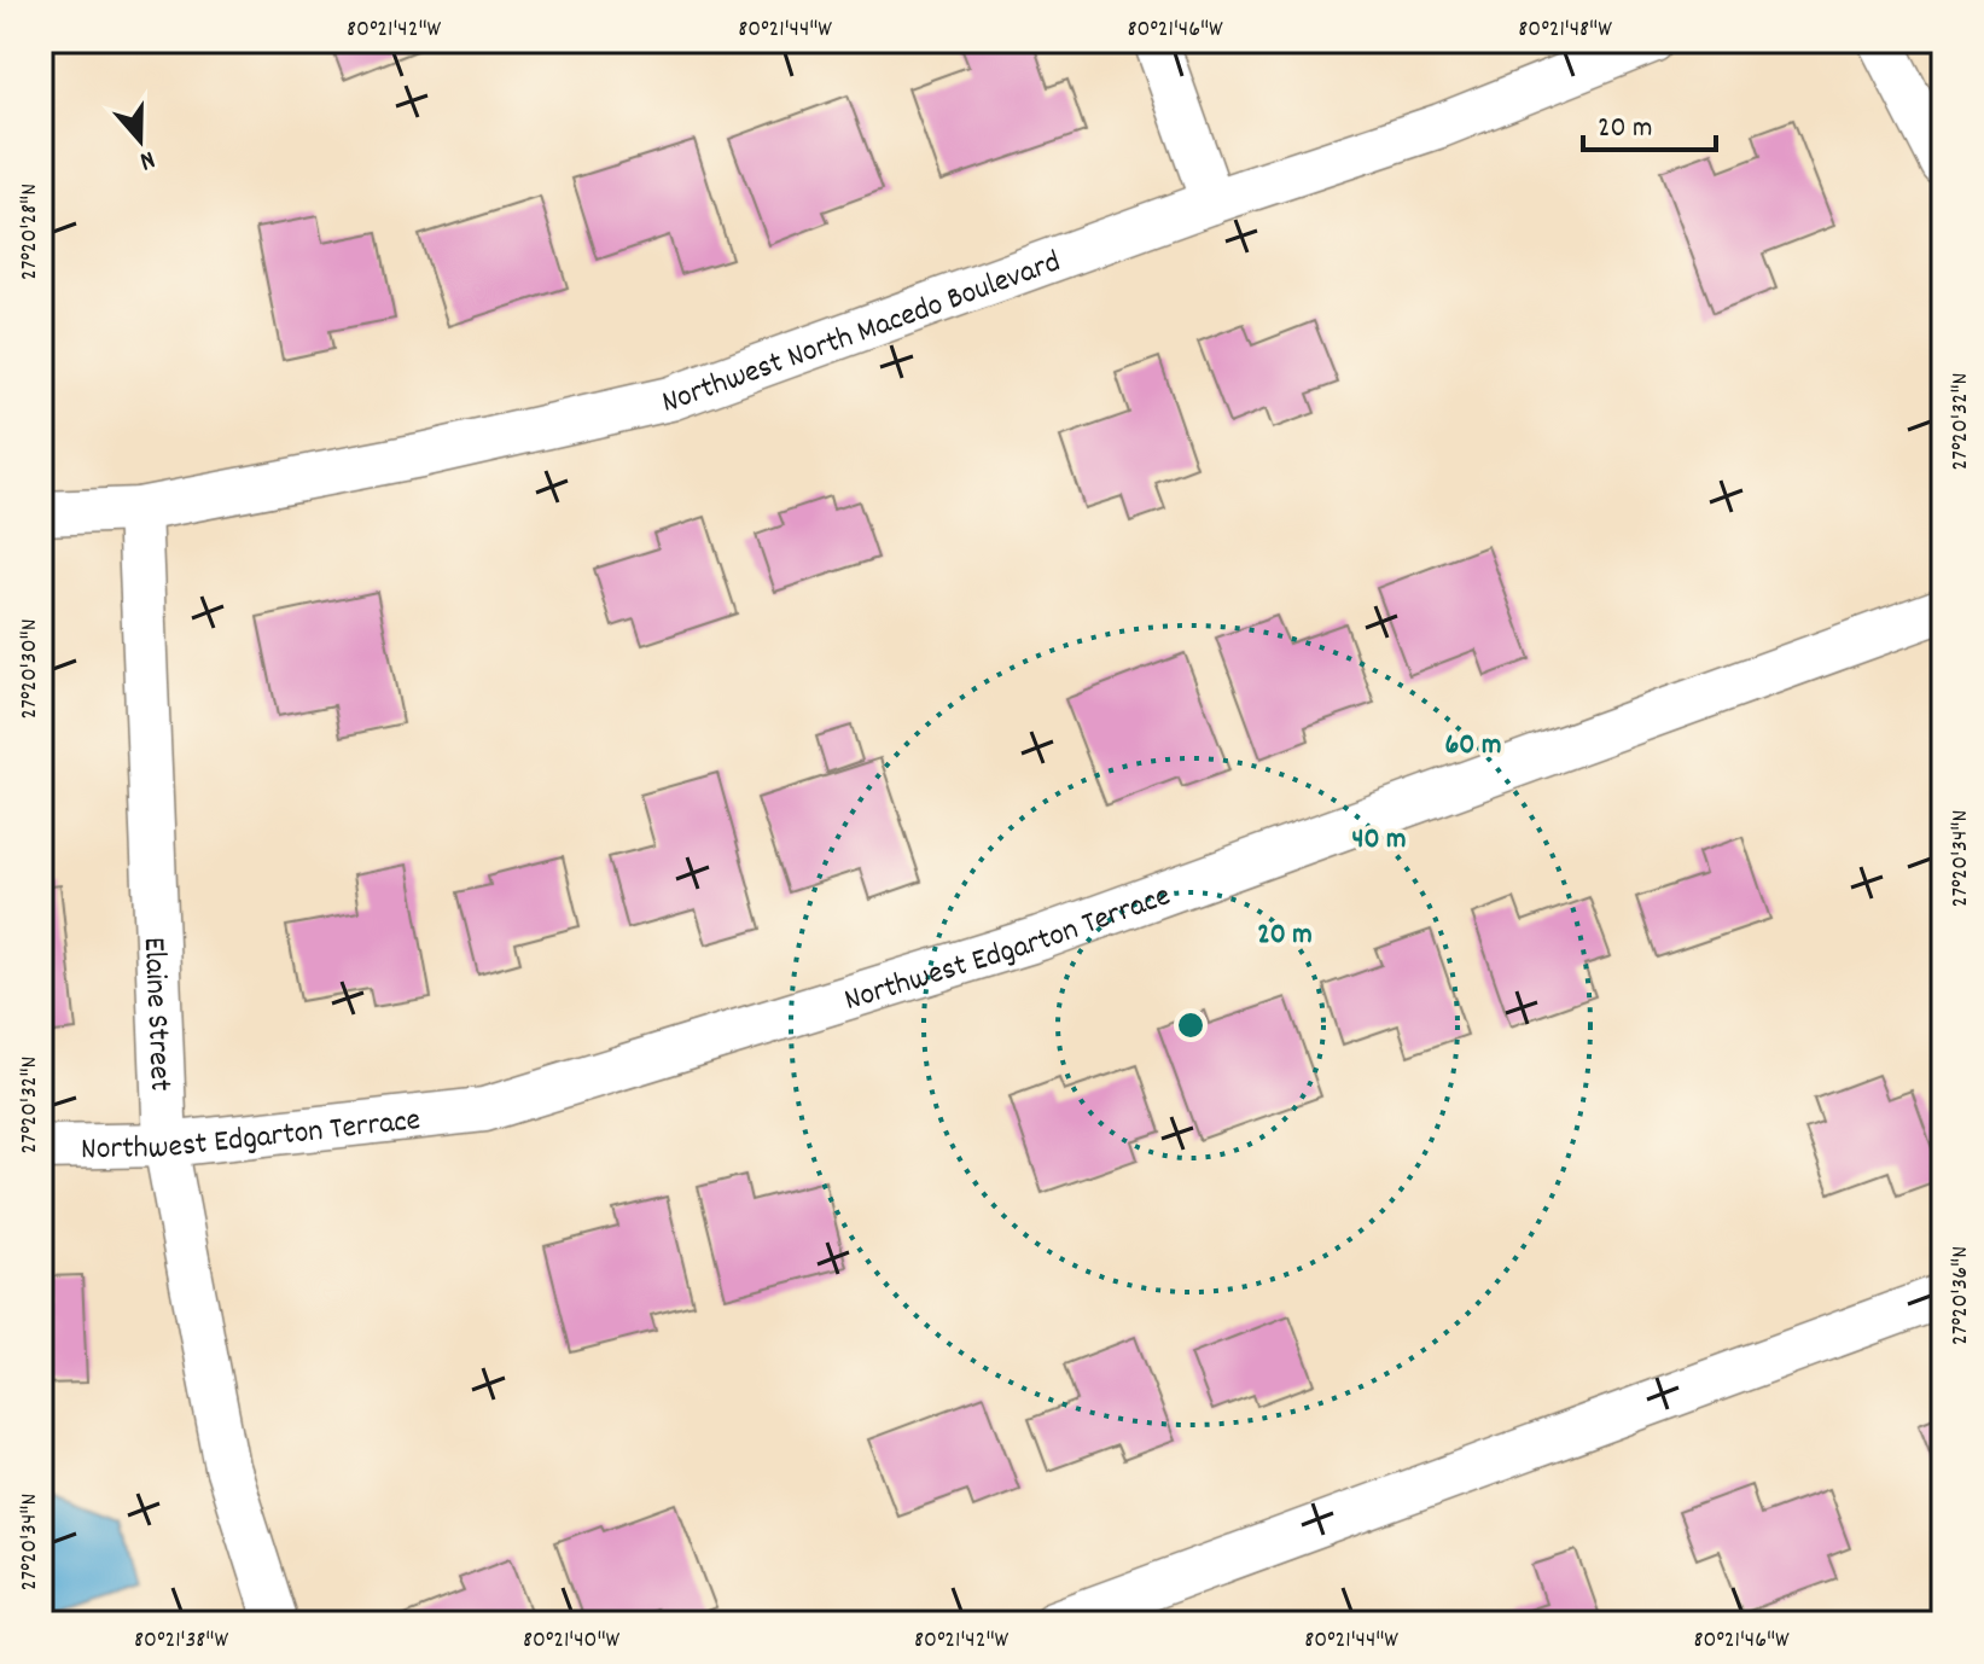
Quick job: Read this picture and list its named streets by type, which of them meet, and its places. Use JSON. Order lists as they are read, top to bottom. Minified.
{"streets":{"street":["Northwest North Macedo Boulevard","Northwest Edgarton Terrace","Elaine Street"]},"crossings":[["Northwest North Macedo Boulevard","Elaine Street"],["Northwest Edgarton Terrace","Elaine Street"]],"scale_bar":"20 m","north":"bottom","coordinates":["80°21'42\"W","80°21'44\"W","80°21'46\"W","80°21'48\"W","27°20'28\"N","27°20'32\"N","27°20'30\"N","27°20'34\"N","27°20'36\"N","80°21'38\"W","80°21'40\"W"],"rings":["60 m","40 m","20 m"]}
